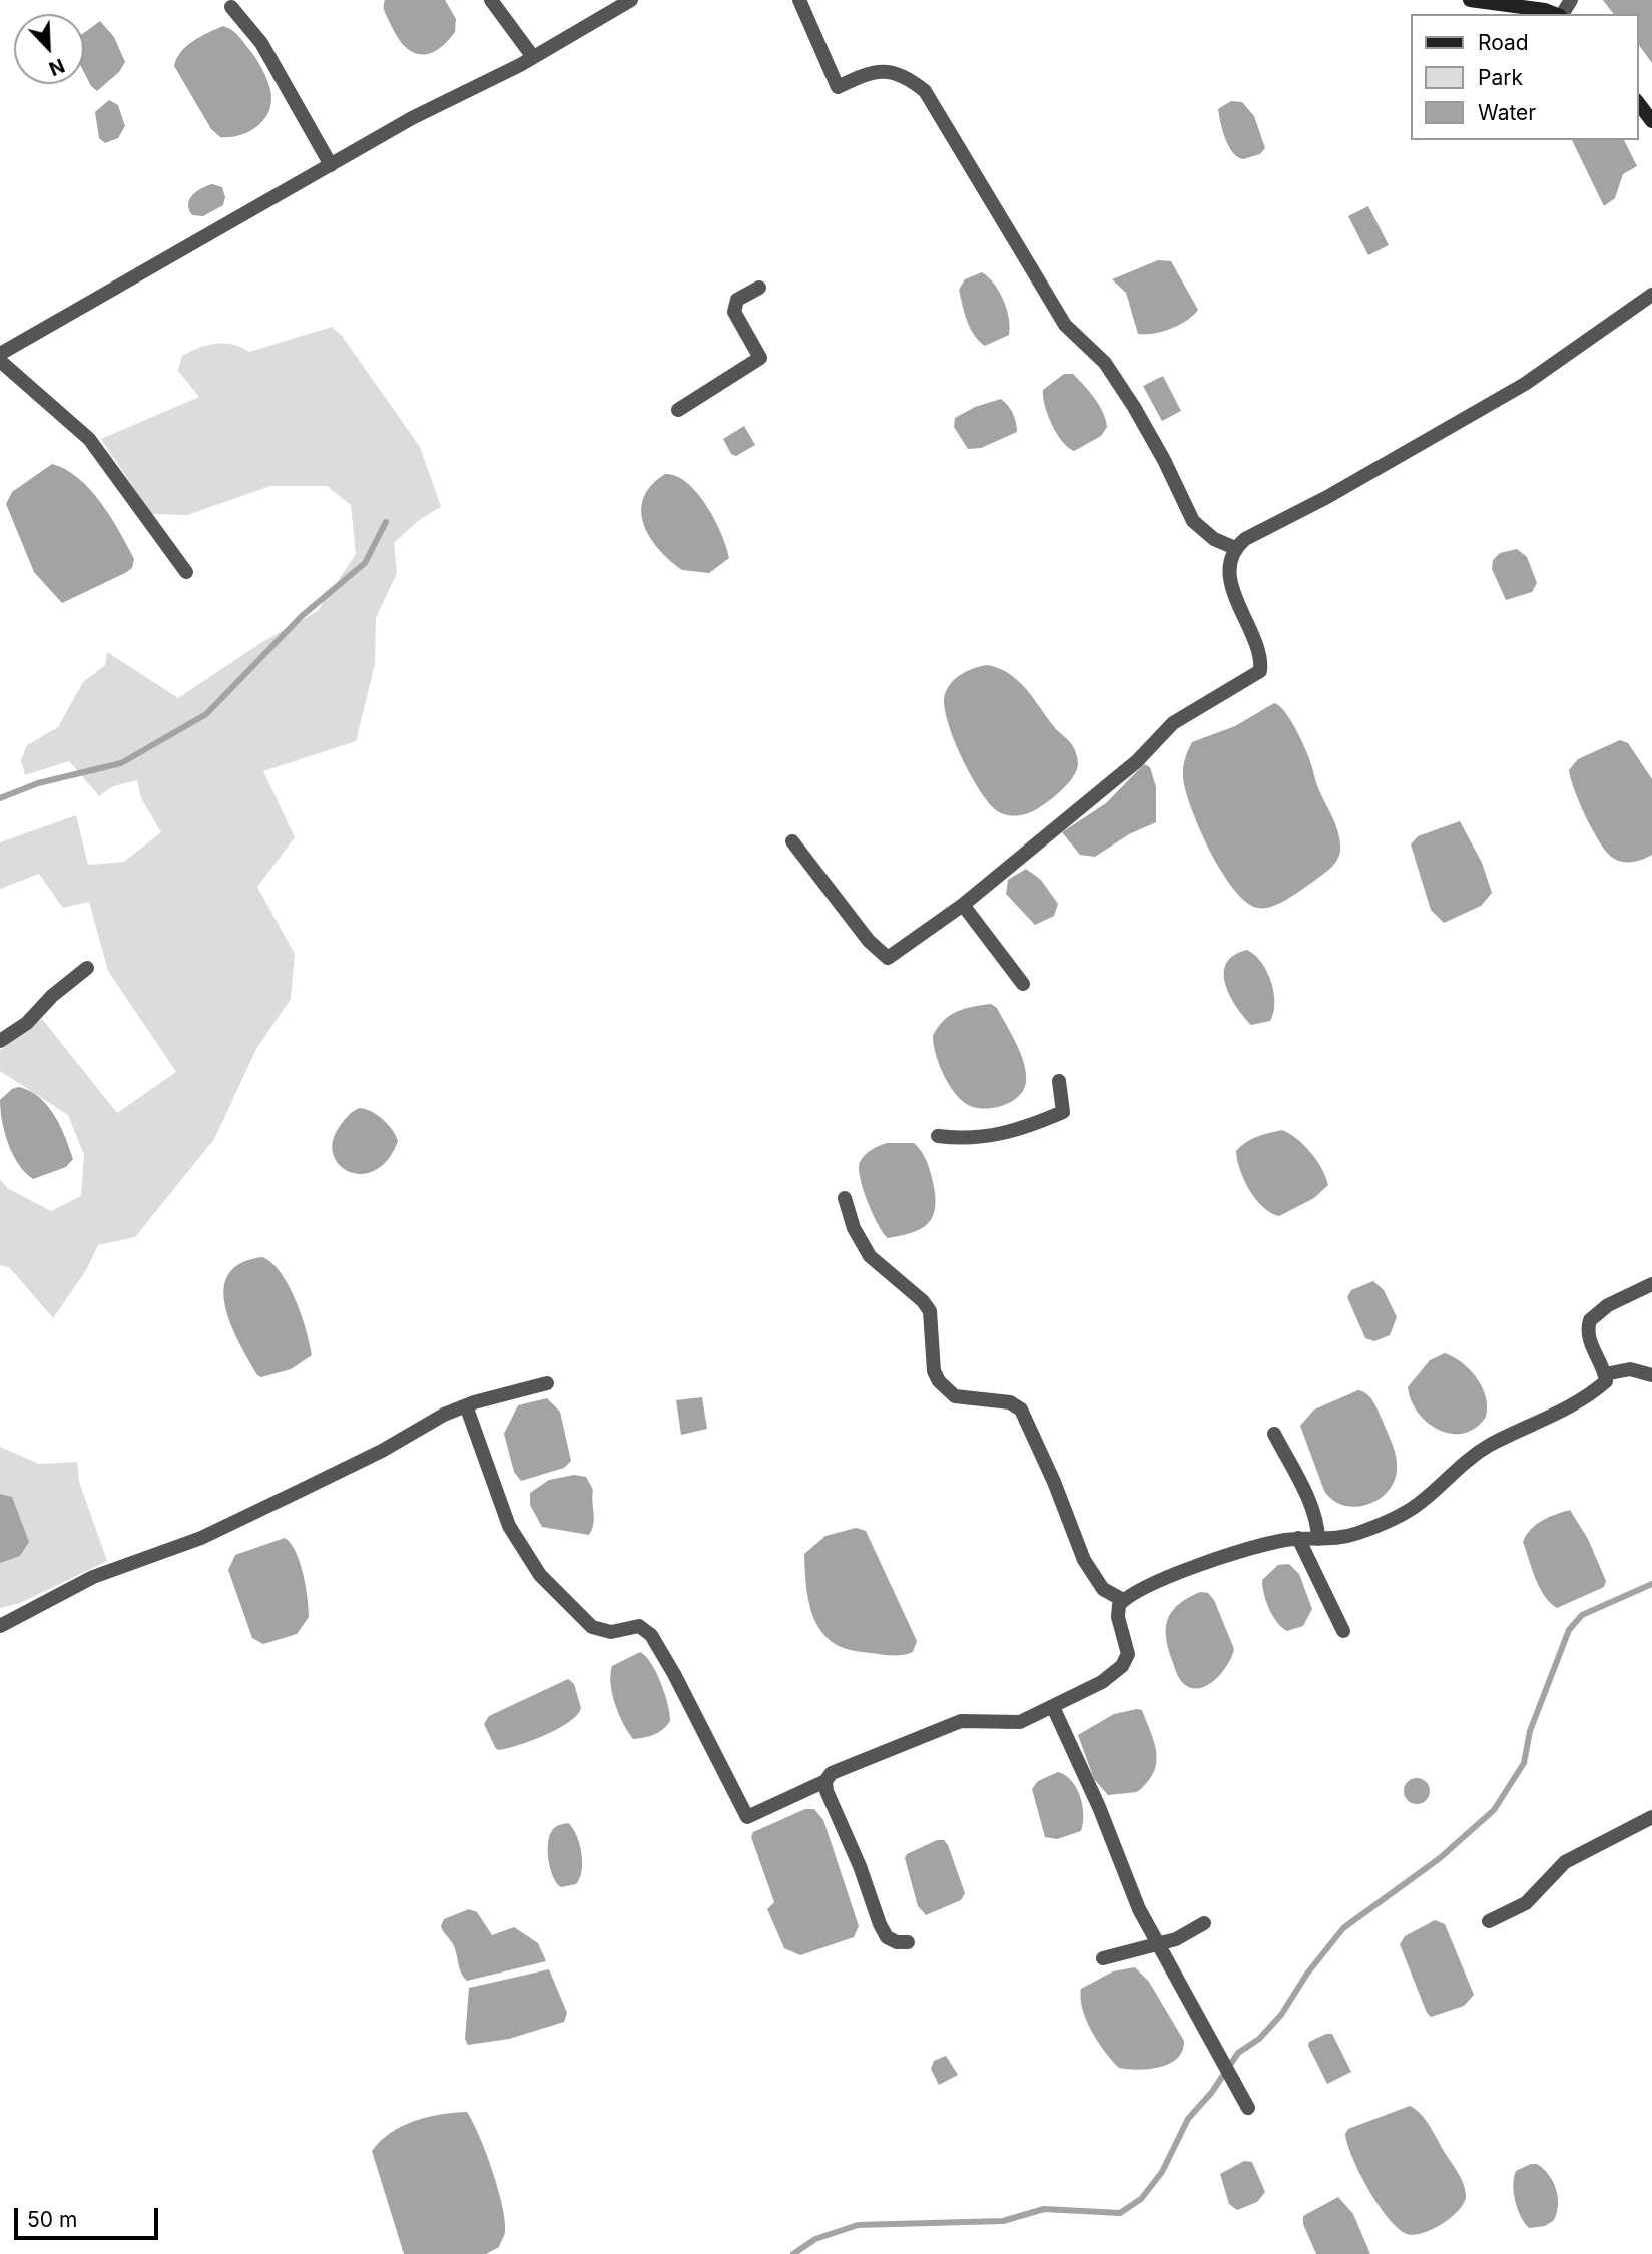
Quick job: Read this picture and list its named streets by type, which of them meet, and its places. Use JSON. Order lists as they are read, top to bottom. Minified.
{"legend":["Road","Park","Water"],"scale_bar":"50 m","north":"bottom right"}
